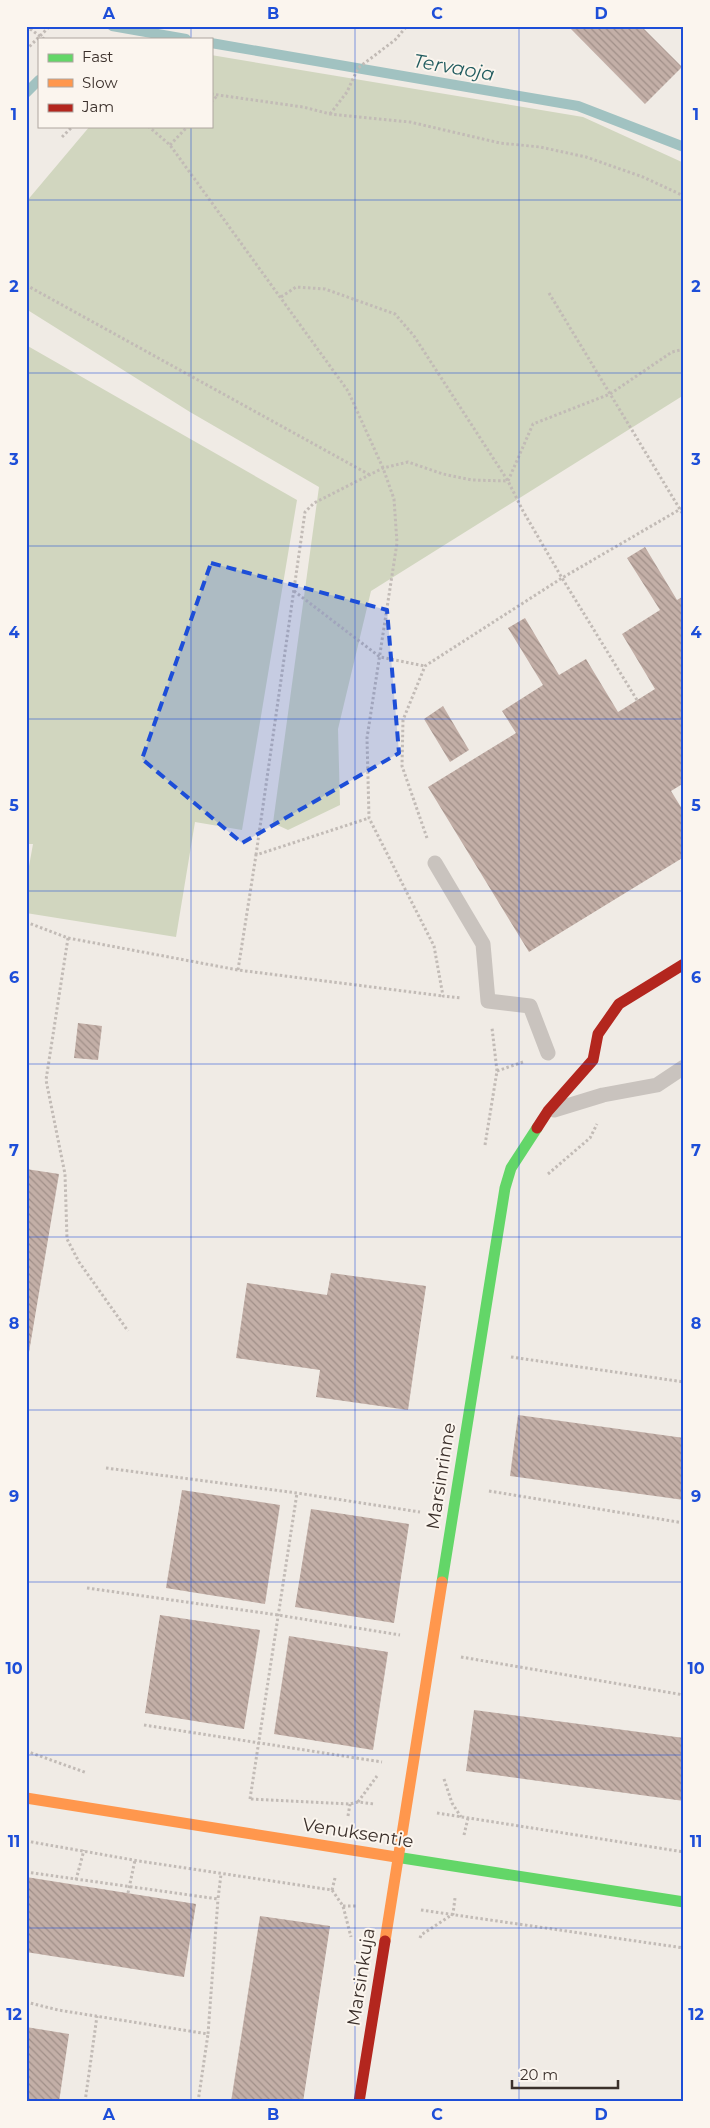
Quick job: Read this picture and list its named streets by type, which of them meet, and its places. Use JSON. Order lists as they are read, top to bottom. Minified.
{"streets":{"street":["Marsinrinne","Venuksentie","Marsinkuja"]},"crossings":[["Marsinrinne","Venuksentie"],["Marsinrinne","Marsinkuja"],["Venuksentie","Marsinkuja"]],"water":["Tervaoja"],"legend":["Fast","Slow","Jam"],"scale_bar":"20 m","grid":{"columns":["A","B","C","D"],"rows":["1","2","3","4","5","6","7","8","9","10","11","12"]}}
